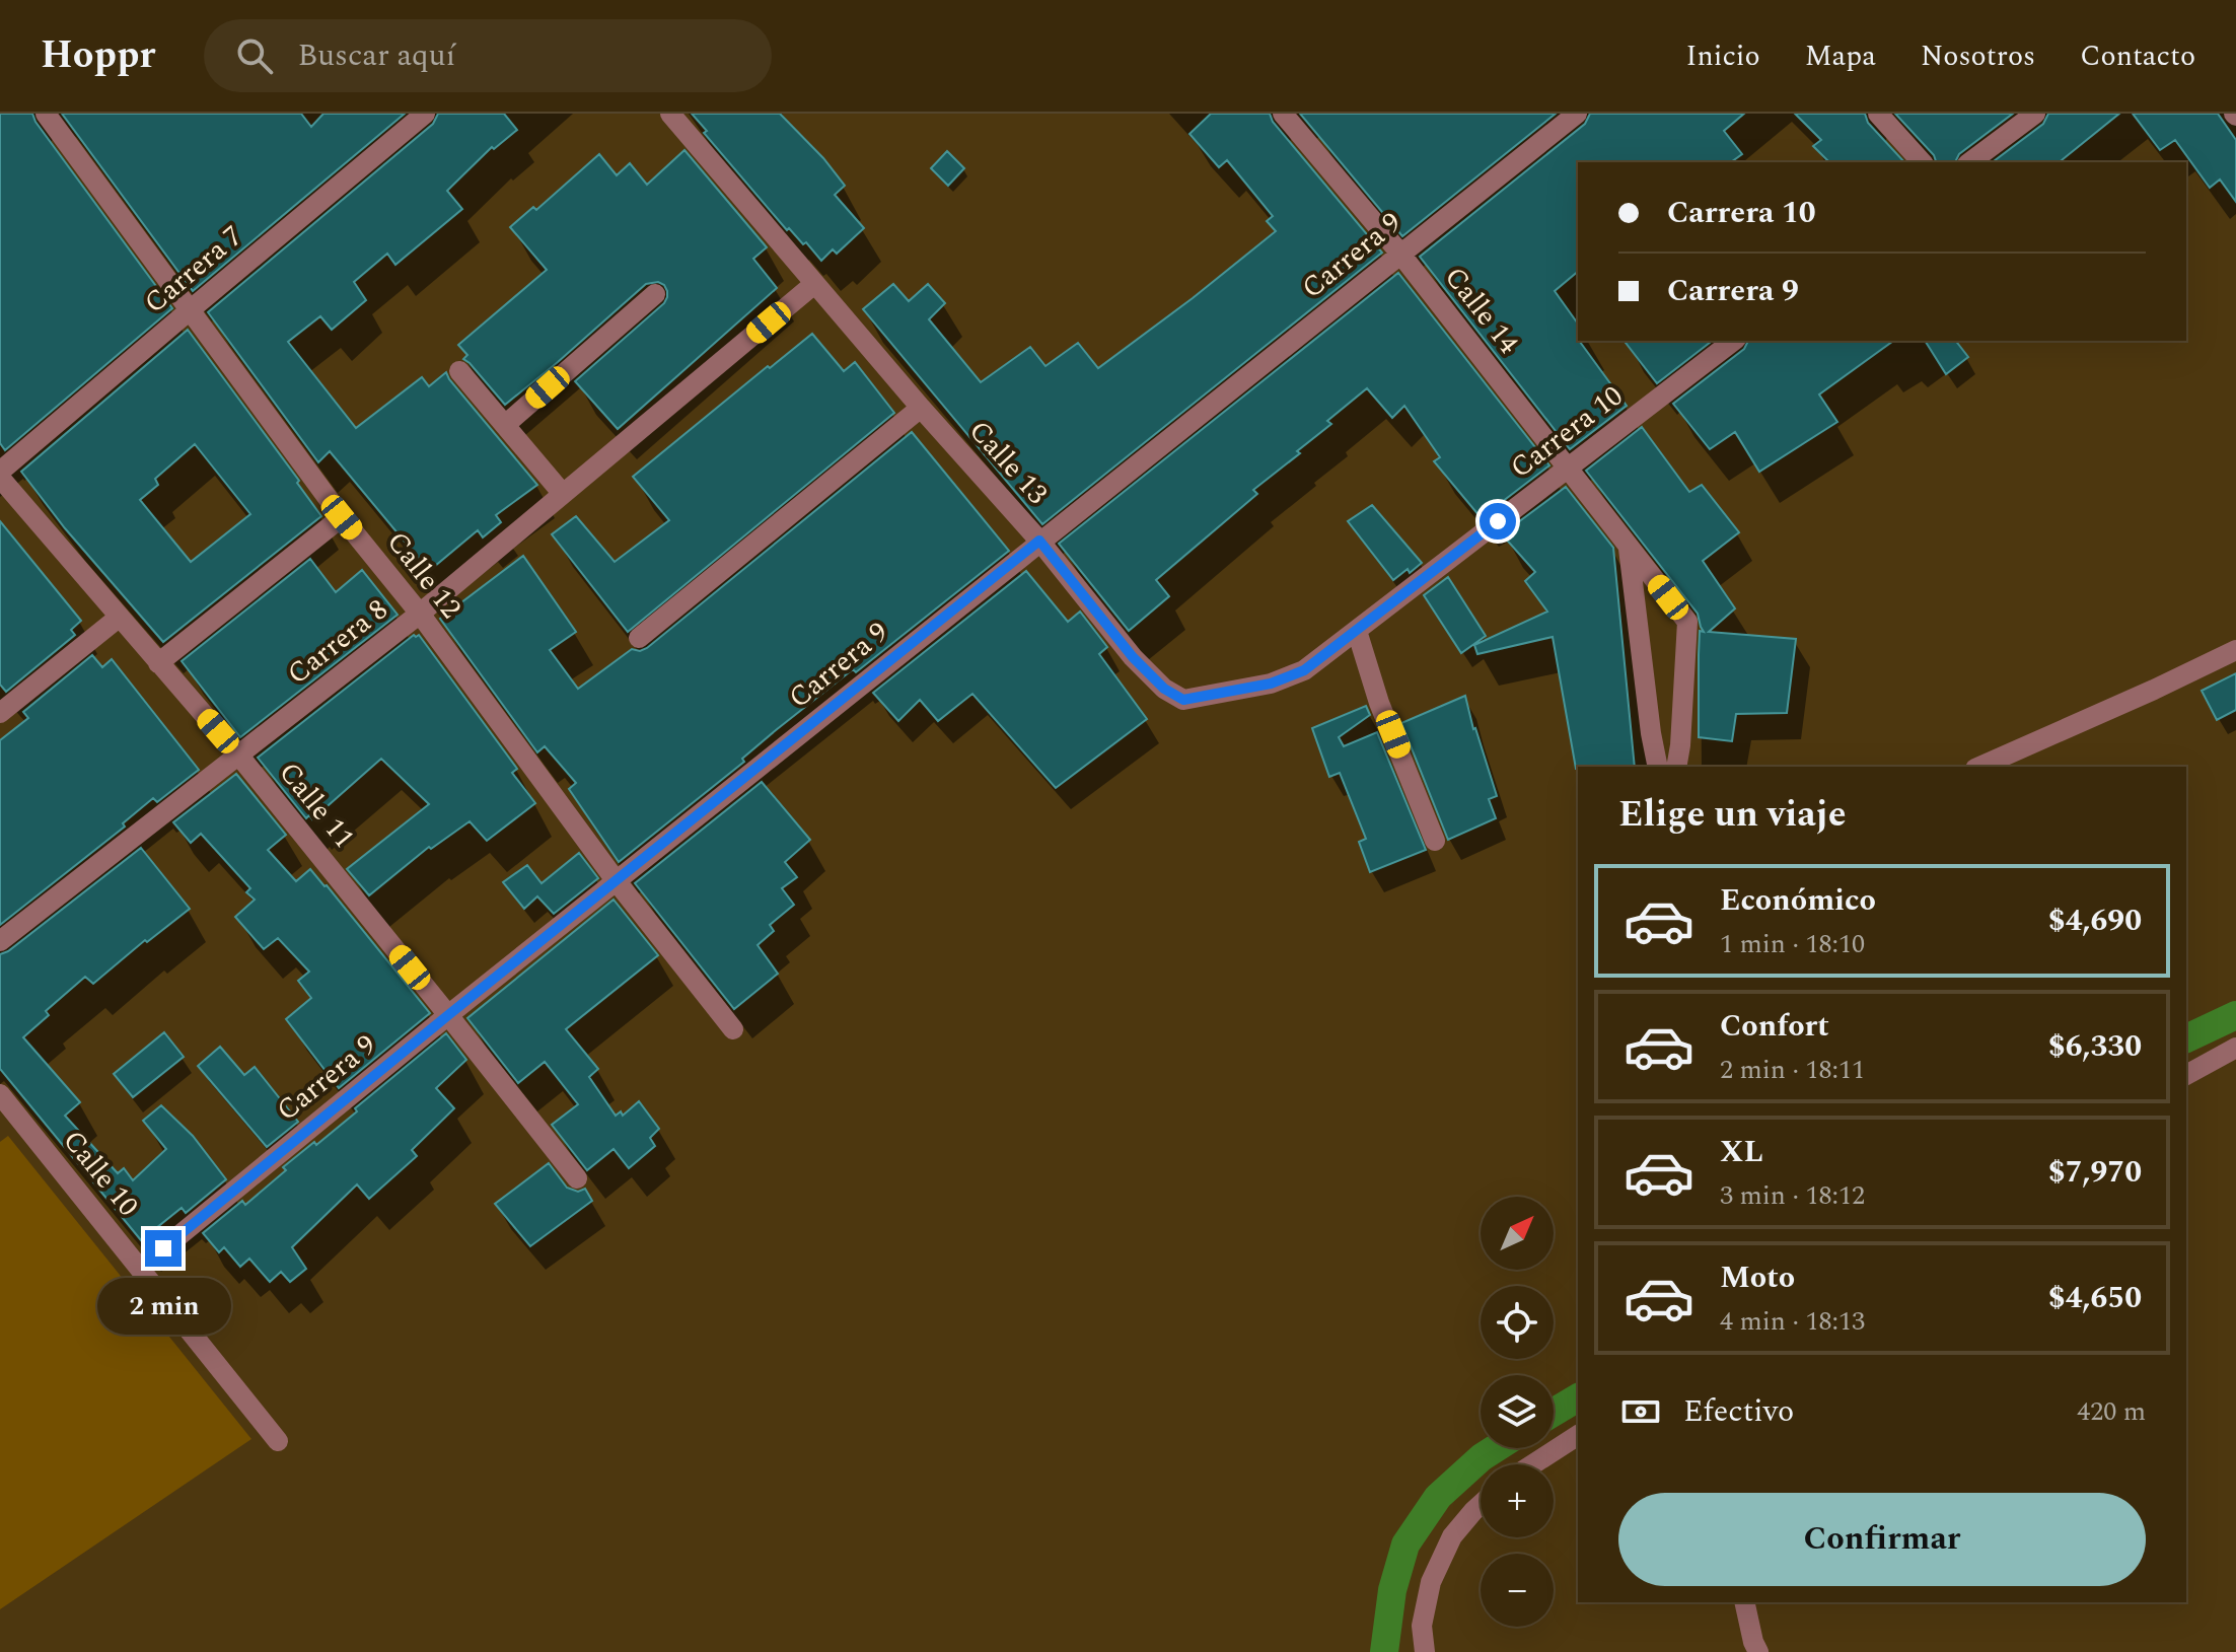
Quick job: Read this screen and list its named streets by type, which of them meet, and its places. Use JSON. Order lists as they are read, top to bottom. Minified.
{"streets":{"street":["Carrera 9","Carrera 7","Calle 14","Carrera 10","Calle 13","Calle 12","Carrera 8","Calle 11","Calle 10"]},"crossings":[["Carrera 9","Calle 14"],["Carrera 9","Calle 13"],["Carrera 9","Calle 12"],["Carrera 9","Calle 11"],["Carrera 9","Calle 10"],["Carrera 7","Calle 12"],["Carrera 7","Calle 11"],["Calle 14","Carrera 10"],["Carrera 10","Calle 13"],["Calle 13","Carrera 8"],["Calle 12","Carrera 8"],["Carrera 8","Calle 11"]],"north":"top right","page":{"header":"Hoppr","search":"Buscar aquí","nav":["Inicio","Mapa","Nosotros","Contacto"],"banner":["Carrera 10","Carrera 9"],"heading":"Elige un viaje","list":[{"name":"Económico","note":"1 min · 18:10","value":"$4,690"},{"name":"Confort","note":"2 min · 18:11","value":"$6,330"},{"name":"XL","note":"3 min · 18:12","value":"$7,970"},{"name":"Moto","note":"4 min · 18:13","value":"$4,650"}],"map_buttons":["+","−"],"bubble":"2 min","pay":["Efectivo","420 m"],"buttons":"Confirmar"}}
